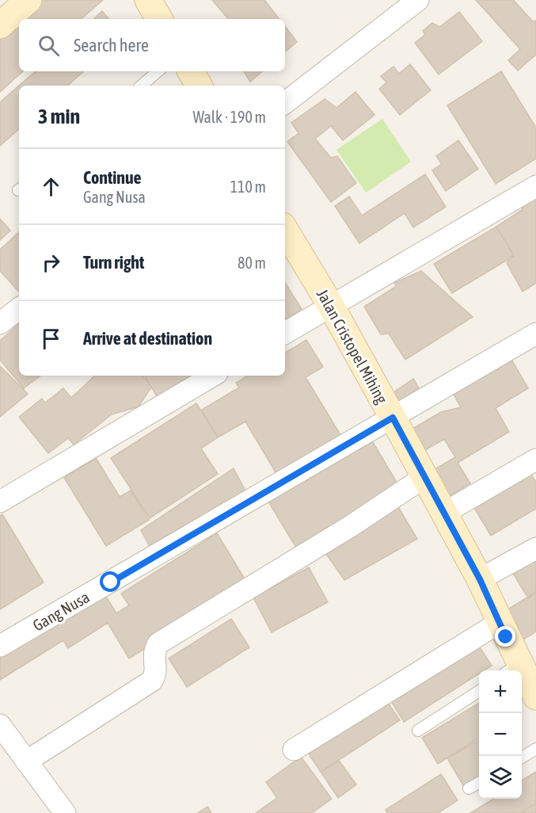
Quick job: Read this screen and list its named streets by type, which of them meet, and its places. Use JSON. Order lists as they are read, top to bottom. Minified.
{"streets":{"street":["Jalan Cristopel Mihing","Gang Nusa"]},"crossings":[["Jalan Cristopel Mihing","Gang Nusa"]],"page":{"search":"Search here","heading":["3 min","Walk · 190 m"],"list":[["Continue","Gang Nusa","110 m"],["Turn right","80 m"],"Arrive at destination"],"map_buttons":["+","−"]}}
